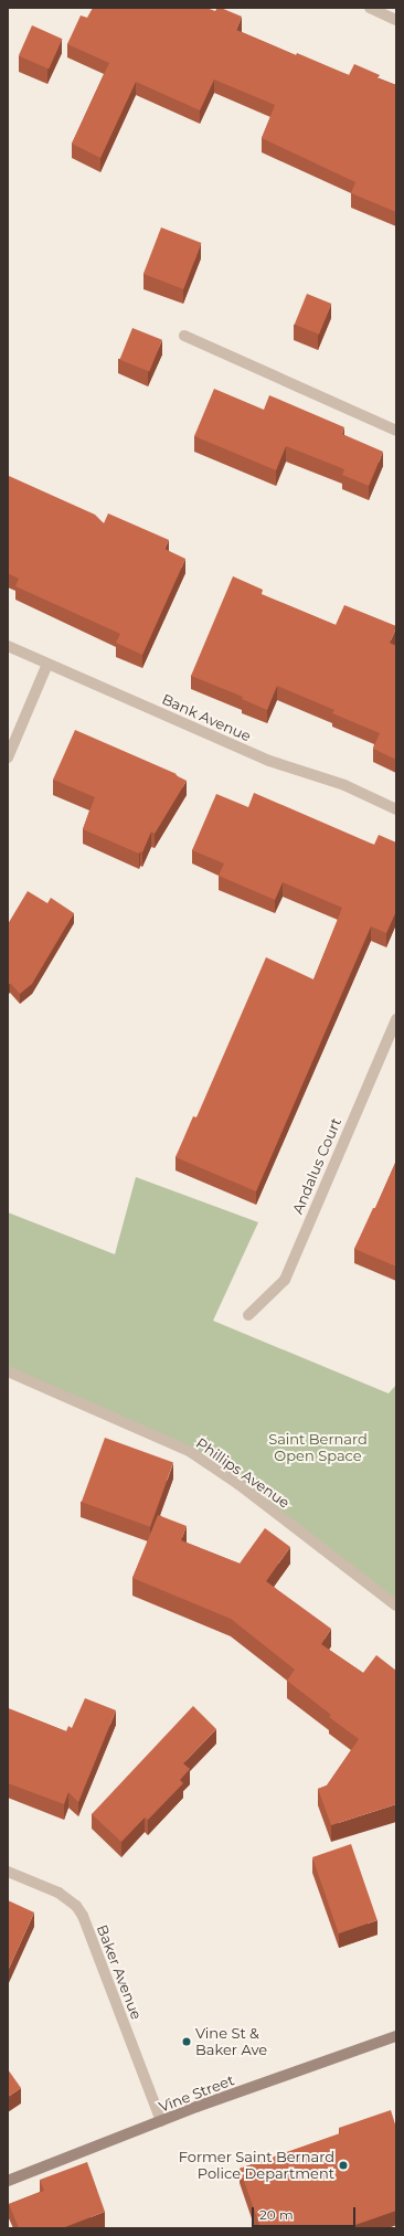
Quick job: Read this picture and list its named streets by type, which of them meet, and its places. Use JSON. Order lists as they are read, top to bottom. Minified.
{"streets":{"main road":["Vine Street"],"street":["Bank Avenue","Andalus Court","Phillips Avenue","Baker Avenue"]},"crossings":[["Baker Avenue","Vine Street"]],"parks":["Saint Bernard Open Space"],"places":["Vine St & Baker Ave","Former Saint Bernard Police Department"],"scale_bar":"20 m"}
